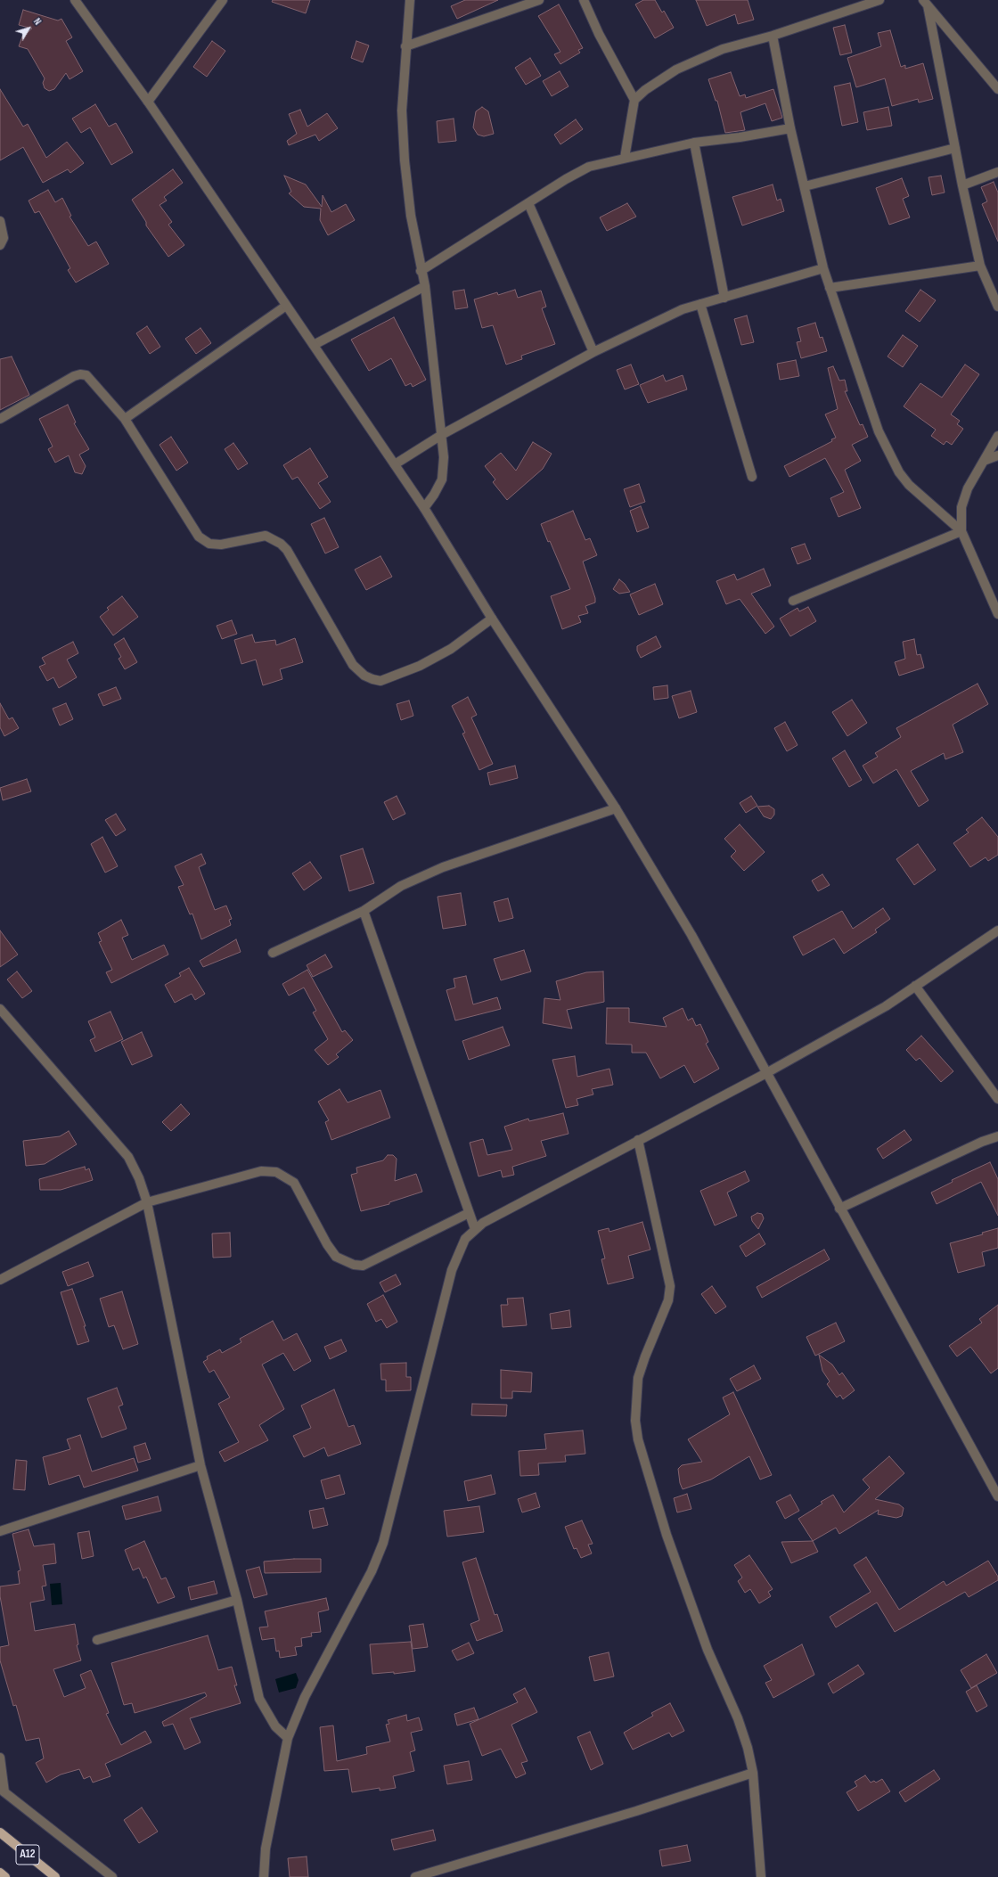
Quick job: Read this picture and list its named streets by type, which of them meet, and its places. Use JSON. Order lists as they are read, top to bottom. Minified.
{"streets":{"main road":["A12"]},"north":"top right"}
